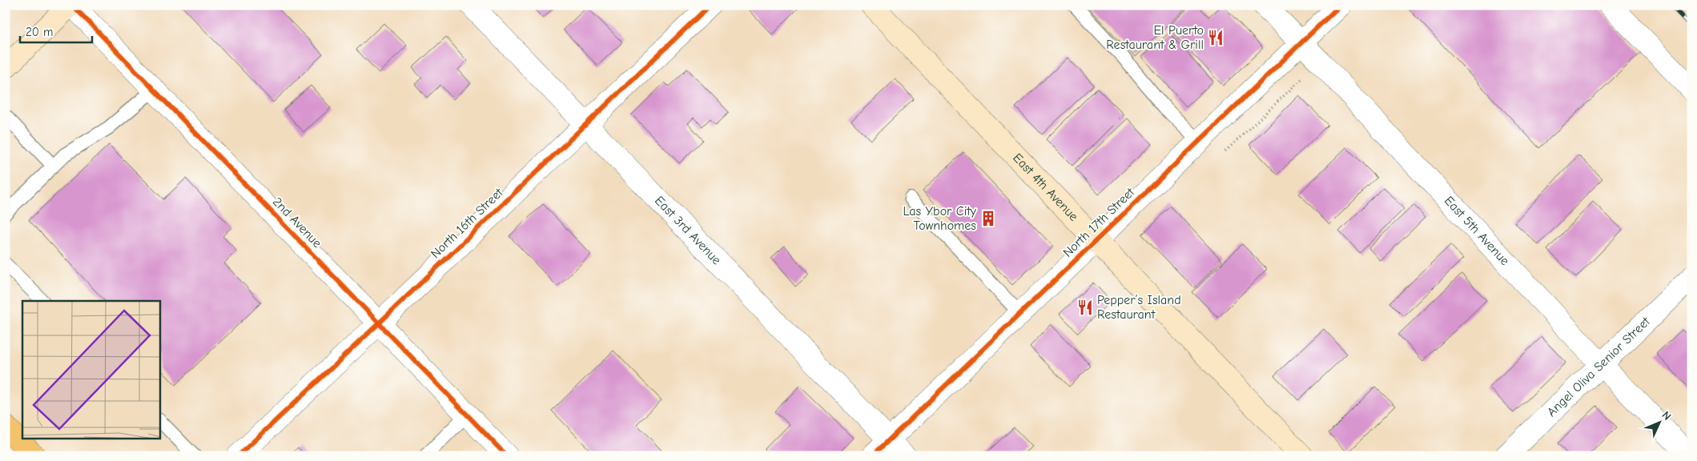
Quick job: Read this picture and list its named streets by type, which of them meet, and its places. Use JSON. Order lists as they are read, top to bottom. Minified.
{"streets":{"street":["East 4th Avenue","2nd Avenue","North 17th Street","North 16th Street","East 3rd Avenue","East 5th Avenue","Angel Oliva Senior Street"]},"crossings":[["East 4th Avenue","North 17th Street"],["2nd Avenue","North 16th Street"],["North 17th Street","East 3rd Avenue"],["North 17th Street","East 5th Avenue"],["North 16th Street","East 3rd Avenue"],["East 5th Avenue","Angel Oliva Senior Street"]],"places":{"restaurant":["El Puerto Restaurant & Grill","Pepper’s Island Restaurant"],"building":["Las Ybor City Townhomes"]},"scale_bar":"20 m","north":"top right"}
